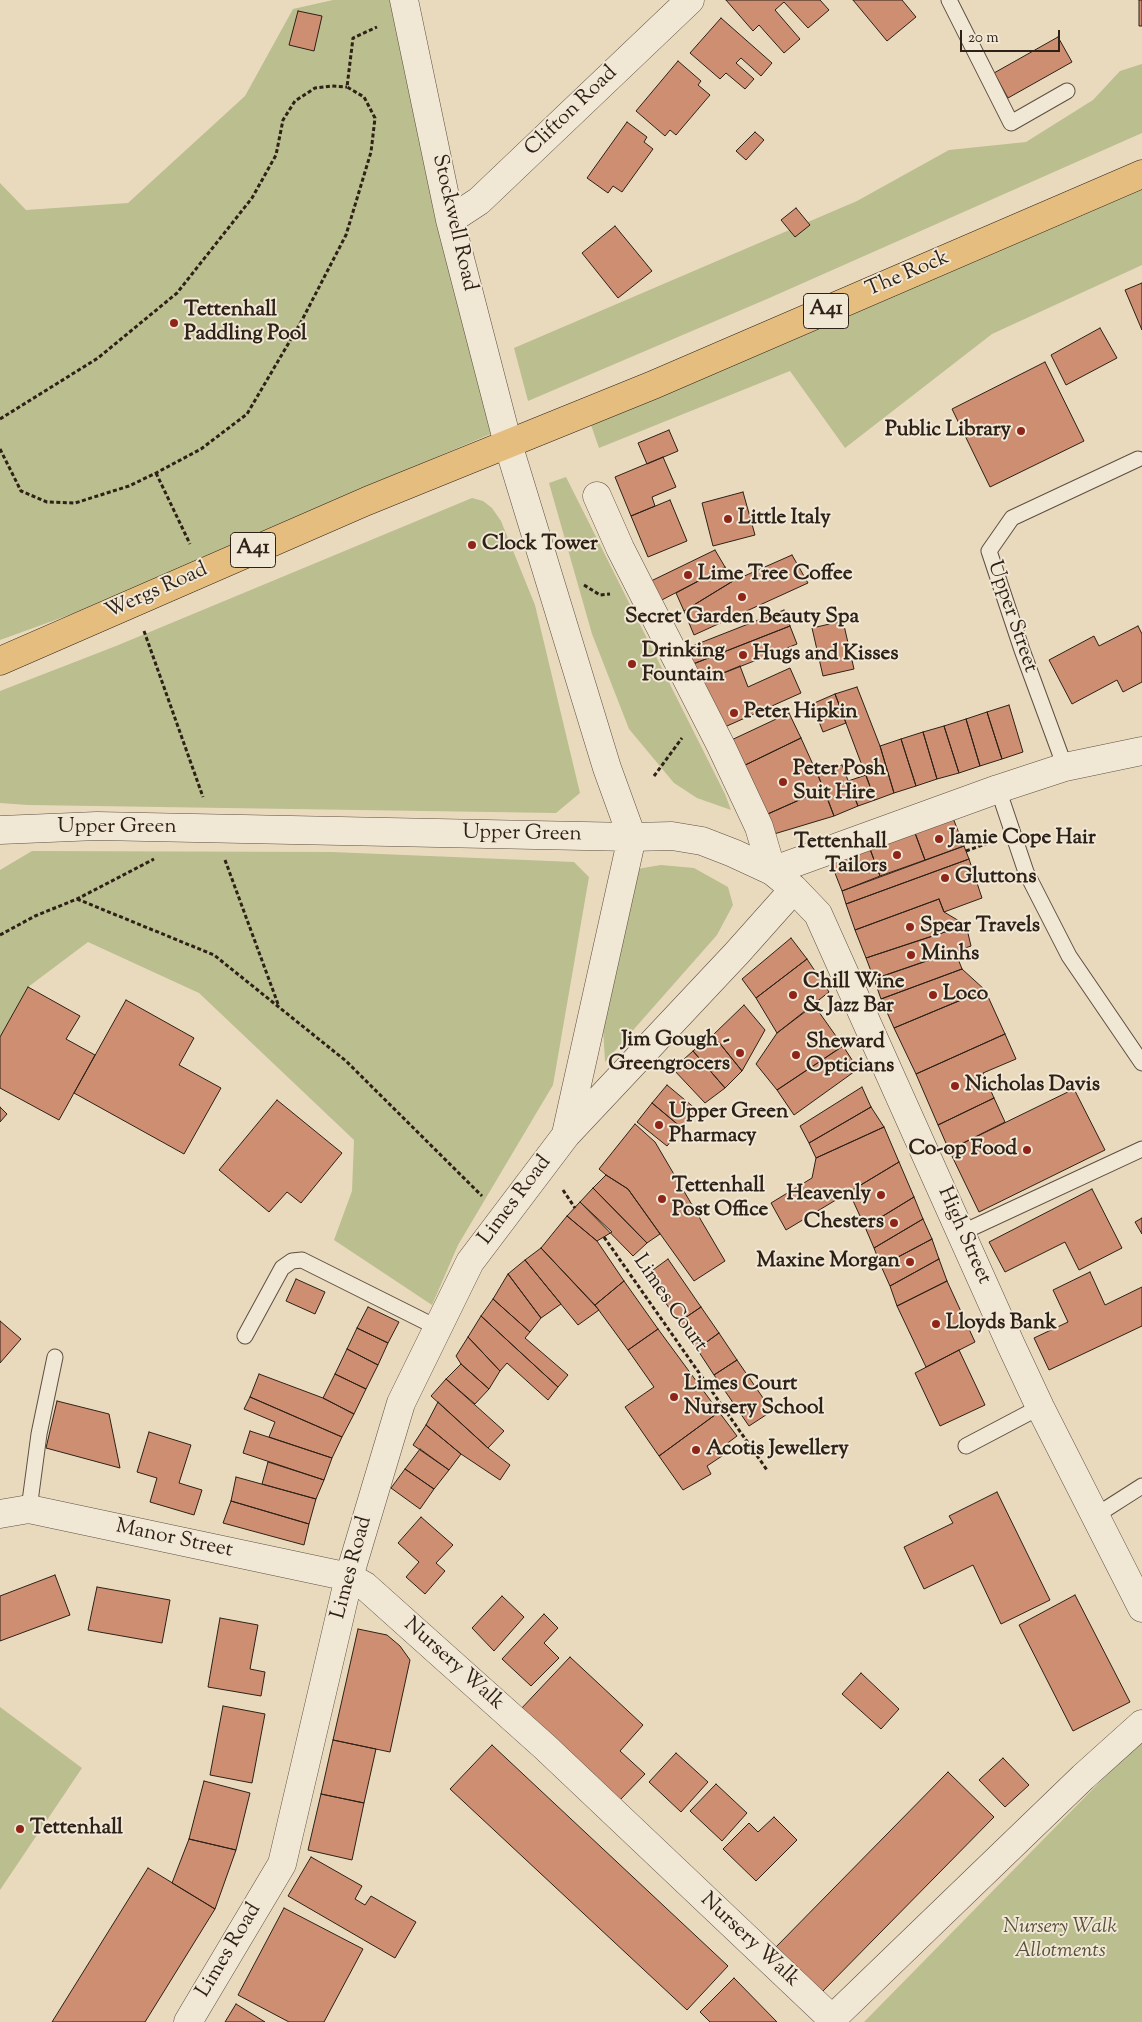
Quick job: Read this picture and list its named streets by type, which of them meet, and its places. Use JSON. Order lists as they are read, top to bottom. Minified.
{"streets":{"highway":["The Rock","A41","Wergs Road"],"street":["Clifton Road","Stockwell Road","Upper Green","Limes Road","High Street","Manor Street","Nursery Walk"],"lane":["Upper Street"],"path":["Limes Court"]},"crossings":[["Clifton Road","Stockwell Road"],["Stockwell Road","The Rock"],["Stockwell Road","Wergs Road"],["The Rock","Wergs Road"],["Upper Green","Limes Road"],["Upper Green","High Street"],["Limes Road","High Street"],["Limes Road","Manor Street"],["Limes Road","Nursery Walk"],["Manor Street","Nursery Walk"]],"parks":["Nursery Walk Allotments"],"places":["Tettenhall Paddling Pool","Public Library","Little Italy","Clock Tower","Lime Tree Coffee","Secret Garden Beauty Spa","Hugs and Kisses","Drinking Fountain","Peter Hipkin","Peter Posh Suit Hire","Jamie Cope Hair","Tettenhall Tailors","Gluttons","Spear Travels","Minhs","Chill Wine & Jazz Bar","Loco","Jim Gough - Greengrocers","Sheward Opticians","Nicholas Davis","Upper Green Pharmacy","Co-op Food","Heavenly","Tettenhall Post Office","Chesters","Maxine Morgan","Lloyds Bank","Limes Court Nursery School","Acotis Jewellery","Tettenhall"],"scale_bar":"20 m"}
